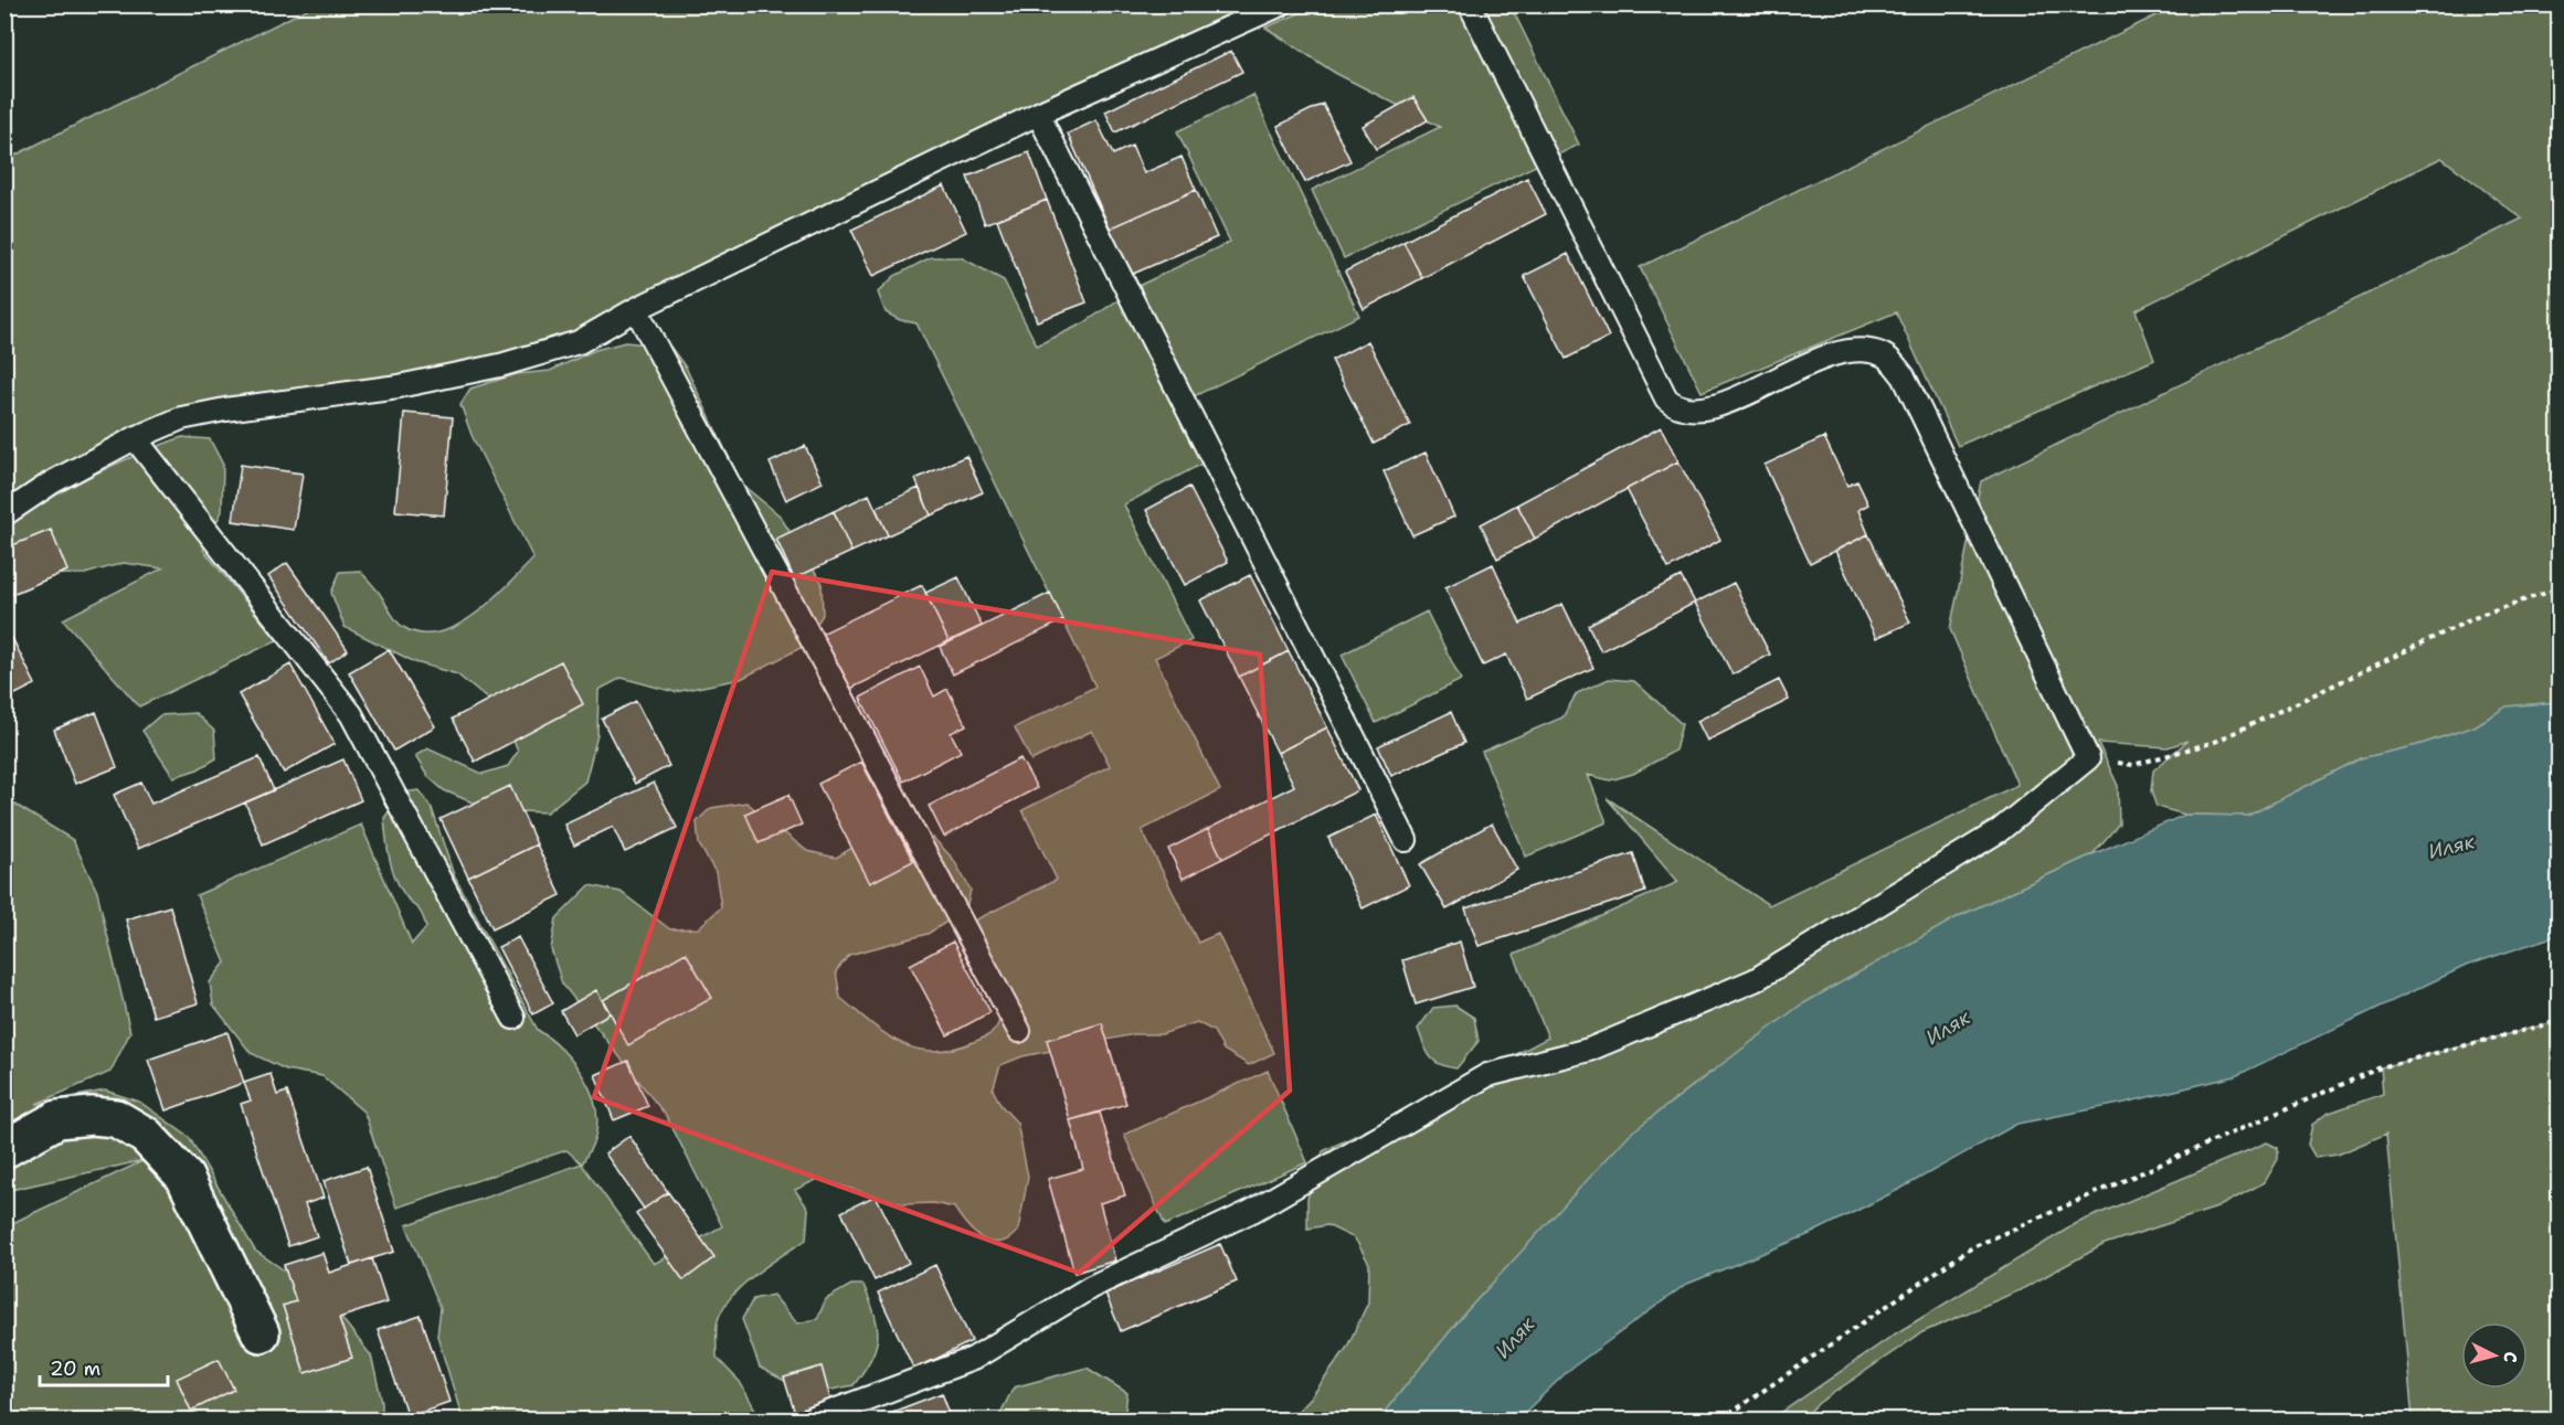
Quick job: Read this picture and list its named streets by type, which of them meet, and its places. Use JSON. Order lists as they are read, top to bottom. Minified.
{"water":["Иляк"],"scale_bar":"20 m","north":"right"}
